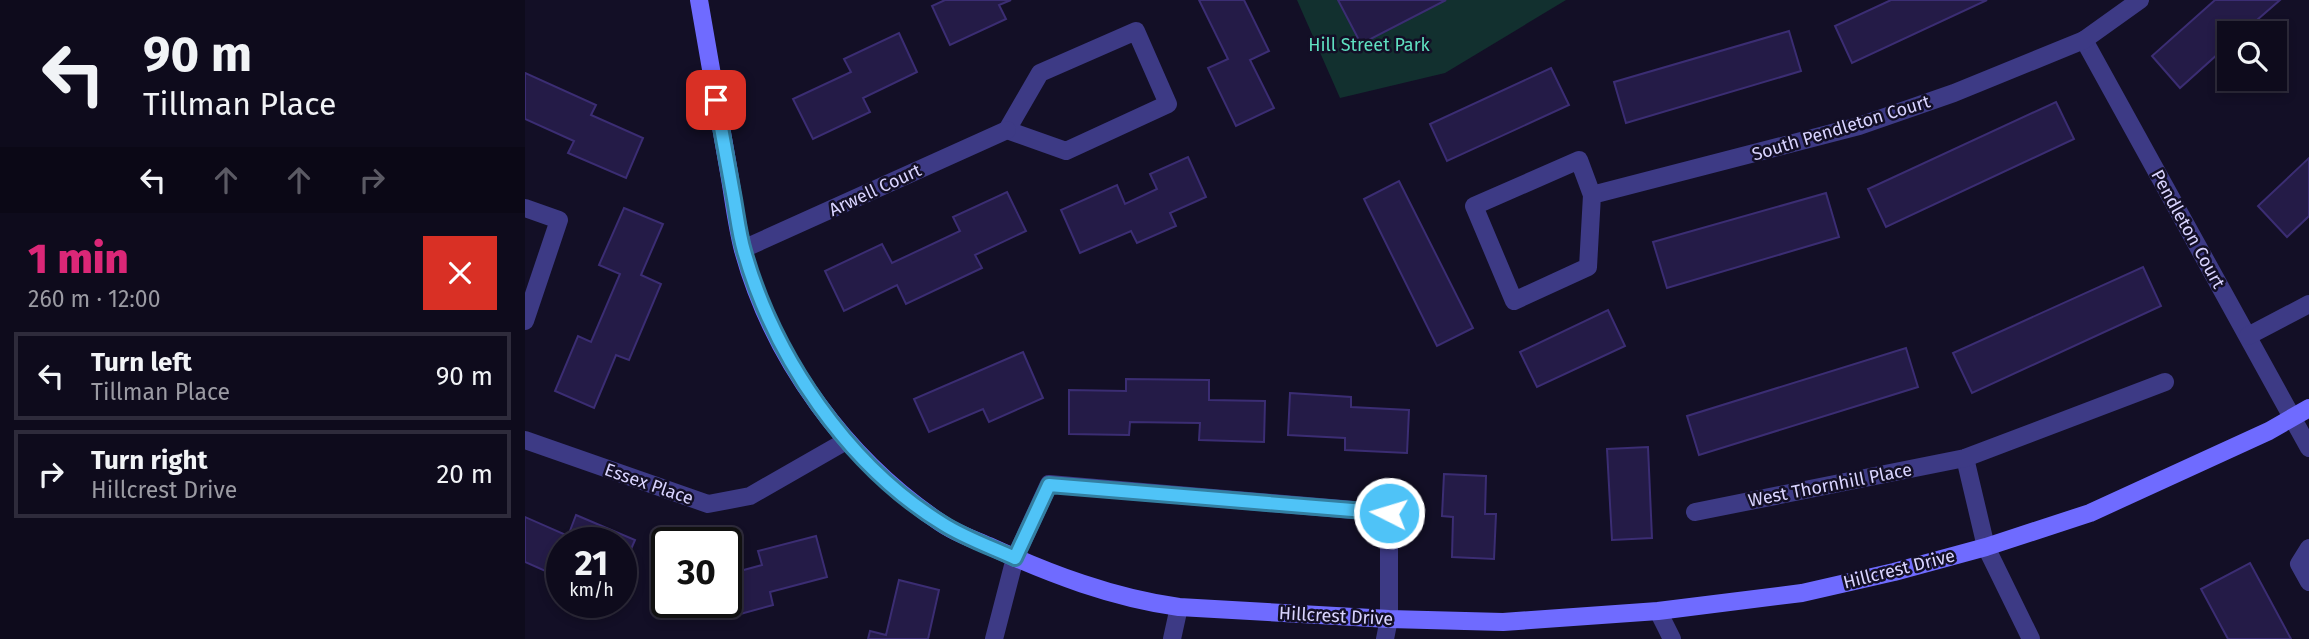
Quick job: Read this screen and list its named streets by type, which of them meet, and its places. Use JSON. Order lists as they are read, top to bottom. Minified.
{"streets":{"street":["South Pendleton Court","Arwell Court","Pendleton Court","Essex Place","West Thornhill Place","Hillcrest Drive"]},"crossings":[["South Pendleton Court","Pendleton Court"],["Arwell Court","Hillcrest Drive"],["Pendleton Court","Hillcrest Drive"],["Essex Place","Hillcrest Drive"]],"parks":["Hill Street Park"],"page":{"turn":["90 m","Tillman Place"],"heading":["1 min","260 m · 12:00"],"list":[{"name":"Turn left","note":"Tillman Place","value":"90 m"},{"name":"Turn right","note":"Hillcrest Drive","value":"20 m"}],"speed":"21 km/h","limit":"30"}}
